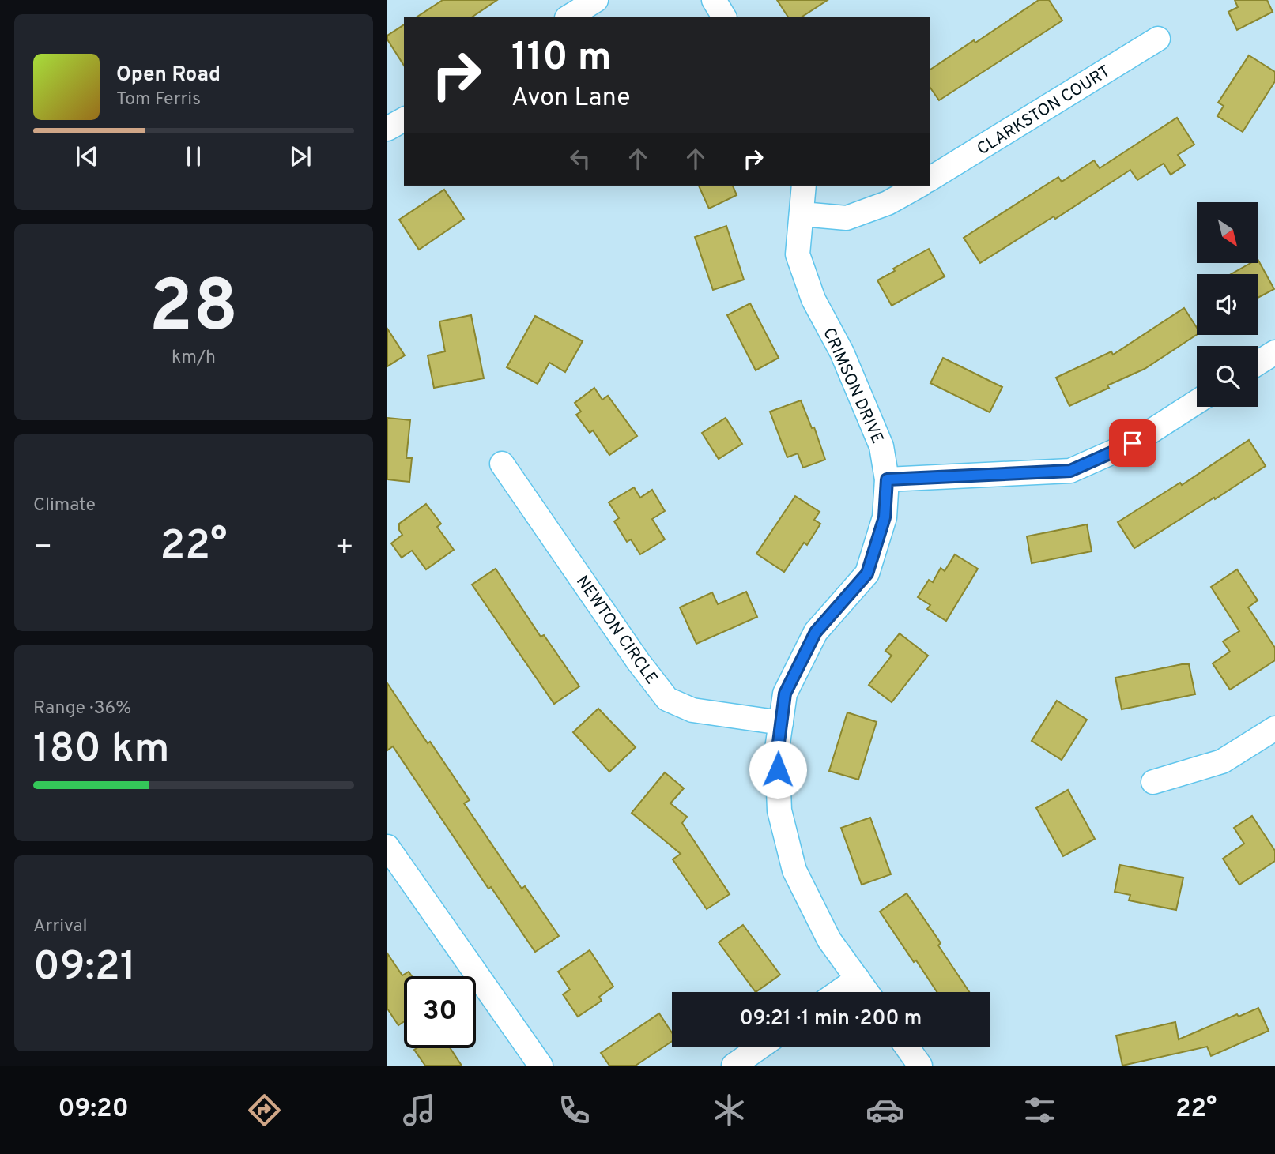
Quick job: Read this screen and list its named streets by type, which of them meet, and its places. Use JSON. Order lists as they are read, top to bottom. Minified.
{"streets":{"street":["CLARKSTON COURT","CRIMSON DRIVE","NEWTON CIRCLE"]},"crossings":[["CRIMSON DRIVE","NEWTON CIRCLE"]],"north":"bottom right","page":{"turn":["110 m","Avon Lane"],"song":["Open Road","Tom Ferris"],"tile":[["28","km/h"],"Climate",["Range · 36%","180 km"],["Arrival","09:21"]],"heat":["−","22°","+"],"limit":"30","trip":"09:21 · 1 min · 200 m","tabs":["09:20","22°"]}}
